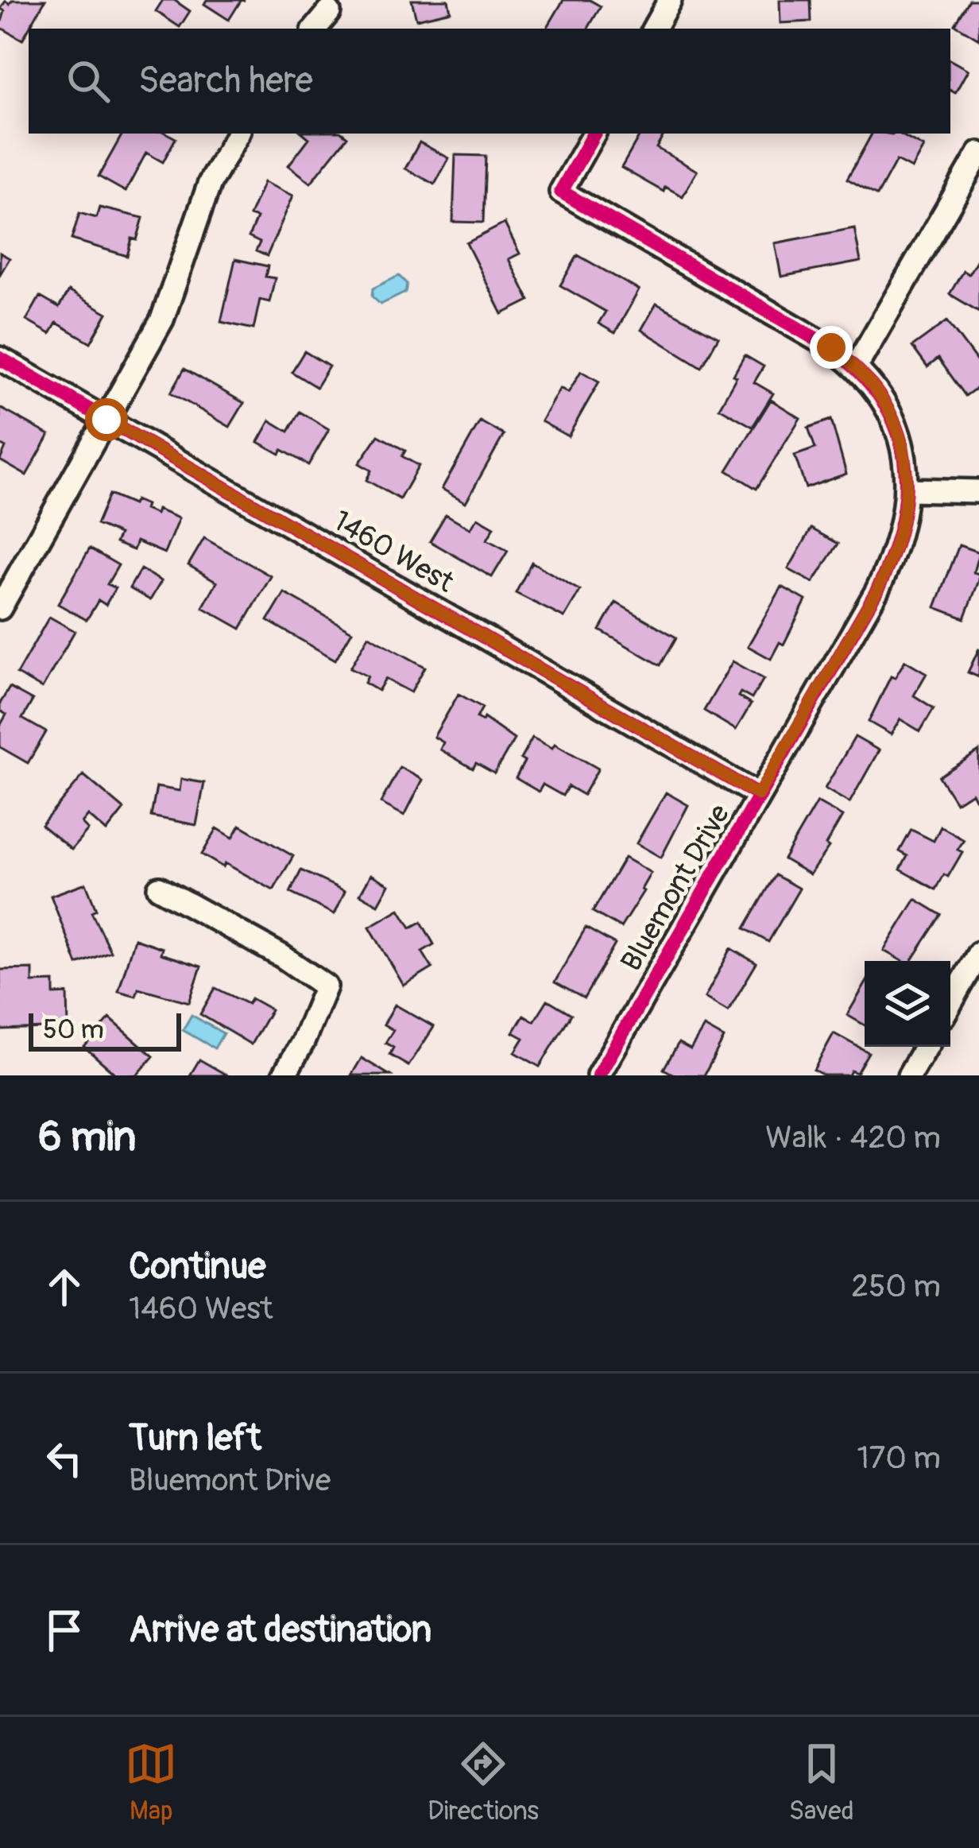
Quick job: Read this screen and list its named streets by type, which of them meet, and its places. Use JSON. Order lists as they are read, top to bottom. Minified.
{"streets":{"street":["1460 West","Bluemont Drive"]},"crossings":[["1460 West","Bluemont Drive"]],"scale_bar":"50 m","page":{"search":"Search here","scale":"50 m","heading":["6 min","Walk · 420 m"],"list":[["Continue","1460 West","250 m"],["Turn left","Bluemont Drive","170 m"],"Arrive at destination"],"nav":["Map","Directions","Saved"]}}
